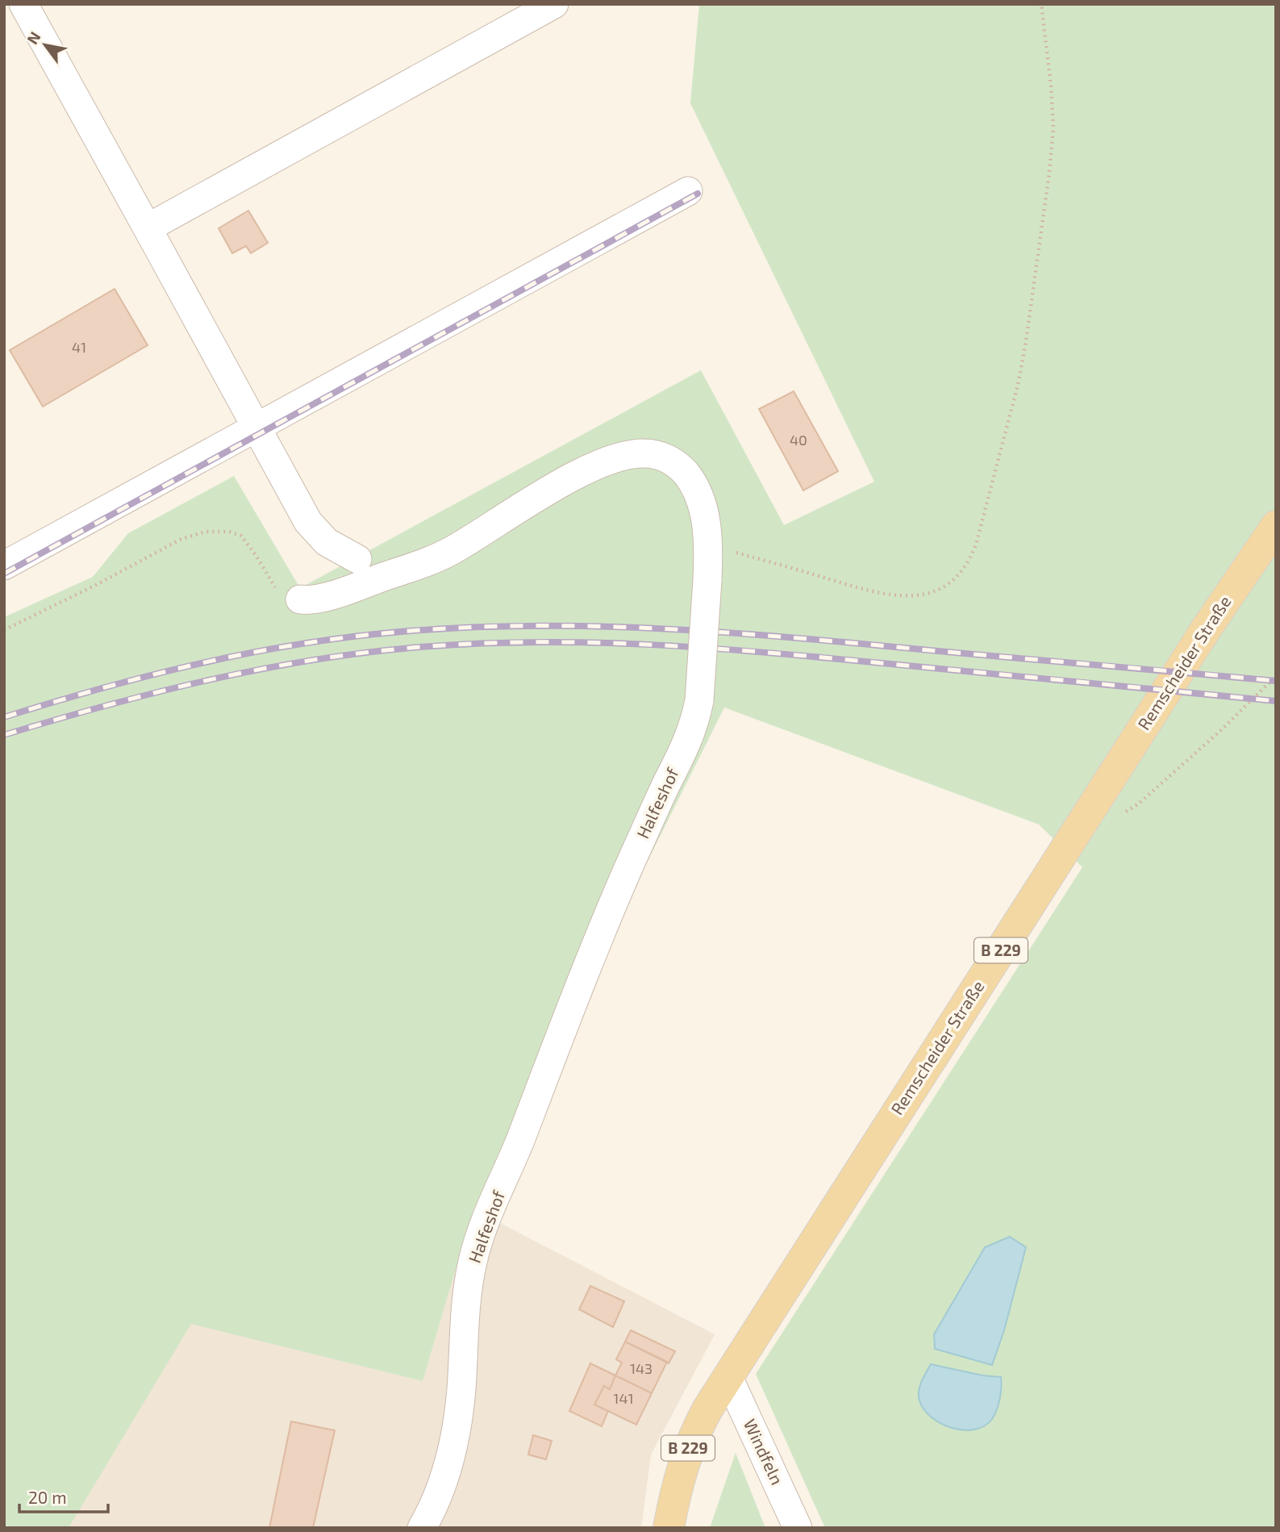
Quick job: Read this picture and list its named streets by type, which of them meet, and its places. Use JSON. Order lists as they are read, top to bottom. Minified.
{"streets":{"main road":["Remscheider Straße","B 229"],"street":["Halfeshof","Windfeln"]},"crossings":[["Remscheider Straße","Windfeln"]],"house_numbers":["41","40","143","141"],"scale_bar":"20 m","north":"top left"}
